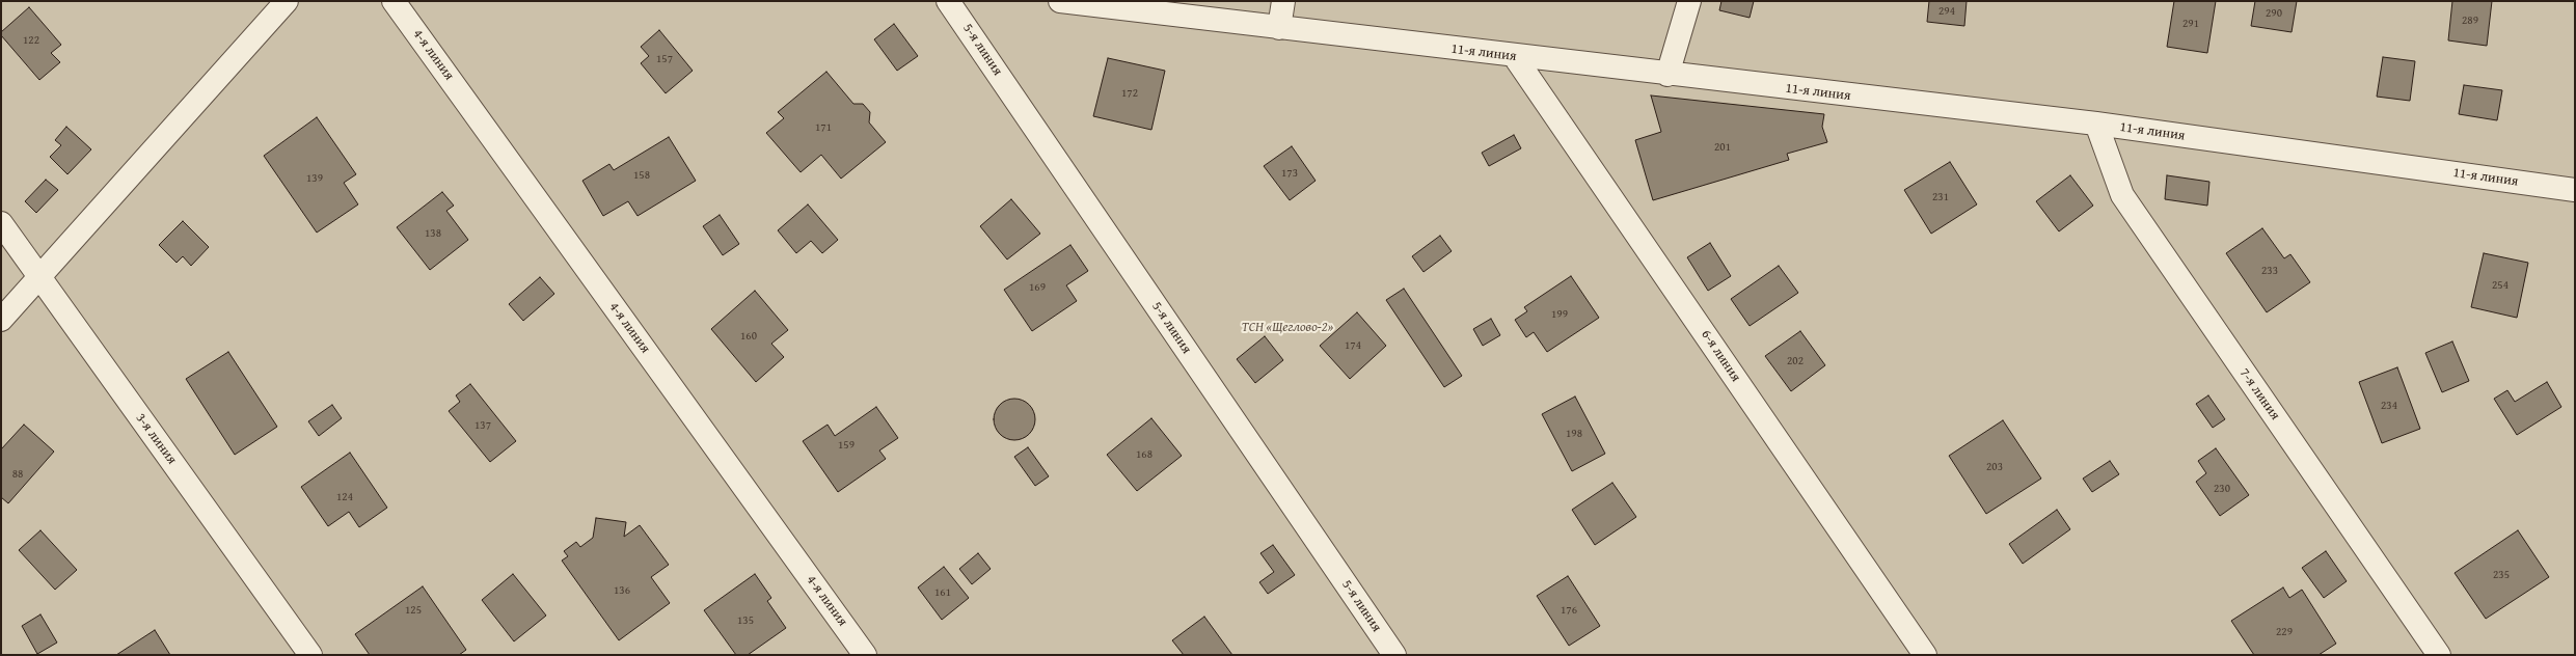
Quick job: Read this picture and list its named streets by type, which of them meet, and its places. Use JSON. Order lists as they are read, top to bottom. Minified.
{"streets":{"street":["5-я линия","11-я линия","4-я линия","6-я линия","7-я линия","3-я линия"]},"crossings":[["11-я линия","6-я линия"],["11-я линия","7-я линия"]],"parks":["ТСН «Щеглово-2»"],"house_numbers":["294","290","289","291","122","157","172","171","201","173","158","139","231","138","233","254","169","199","160","174","202","234","137","198","159","168","203","88","230","124","235","136","161","125","176","135","229"]}
